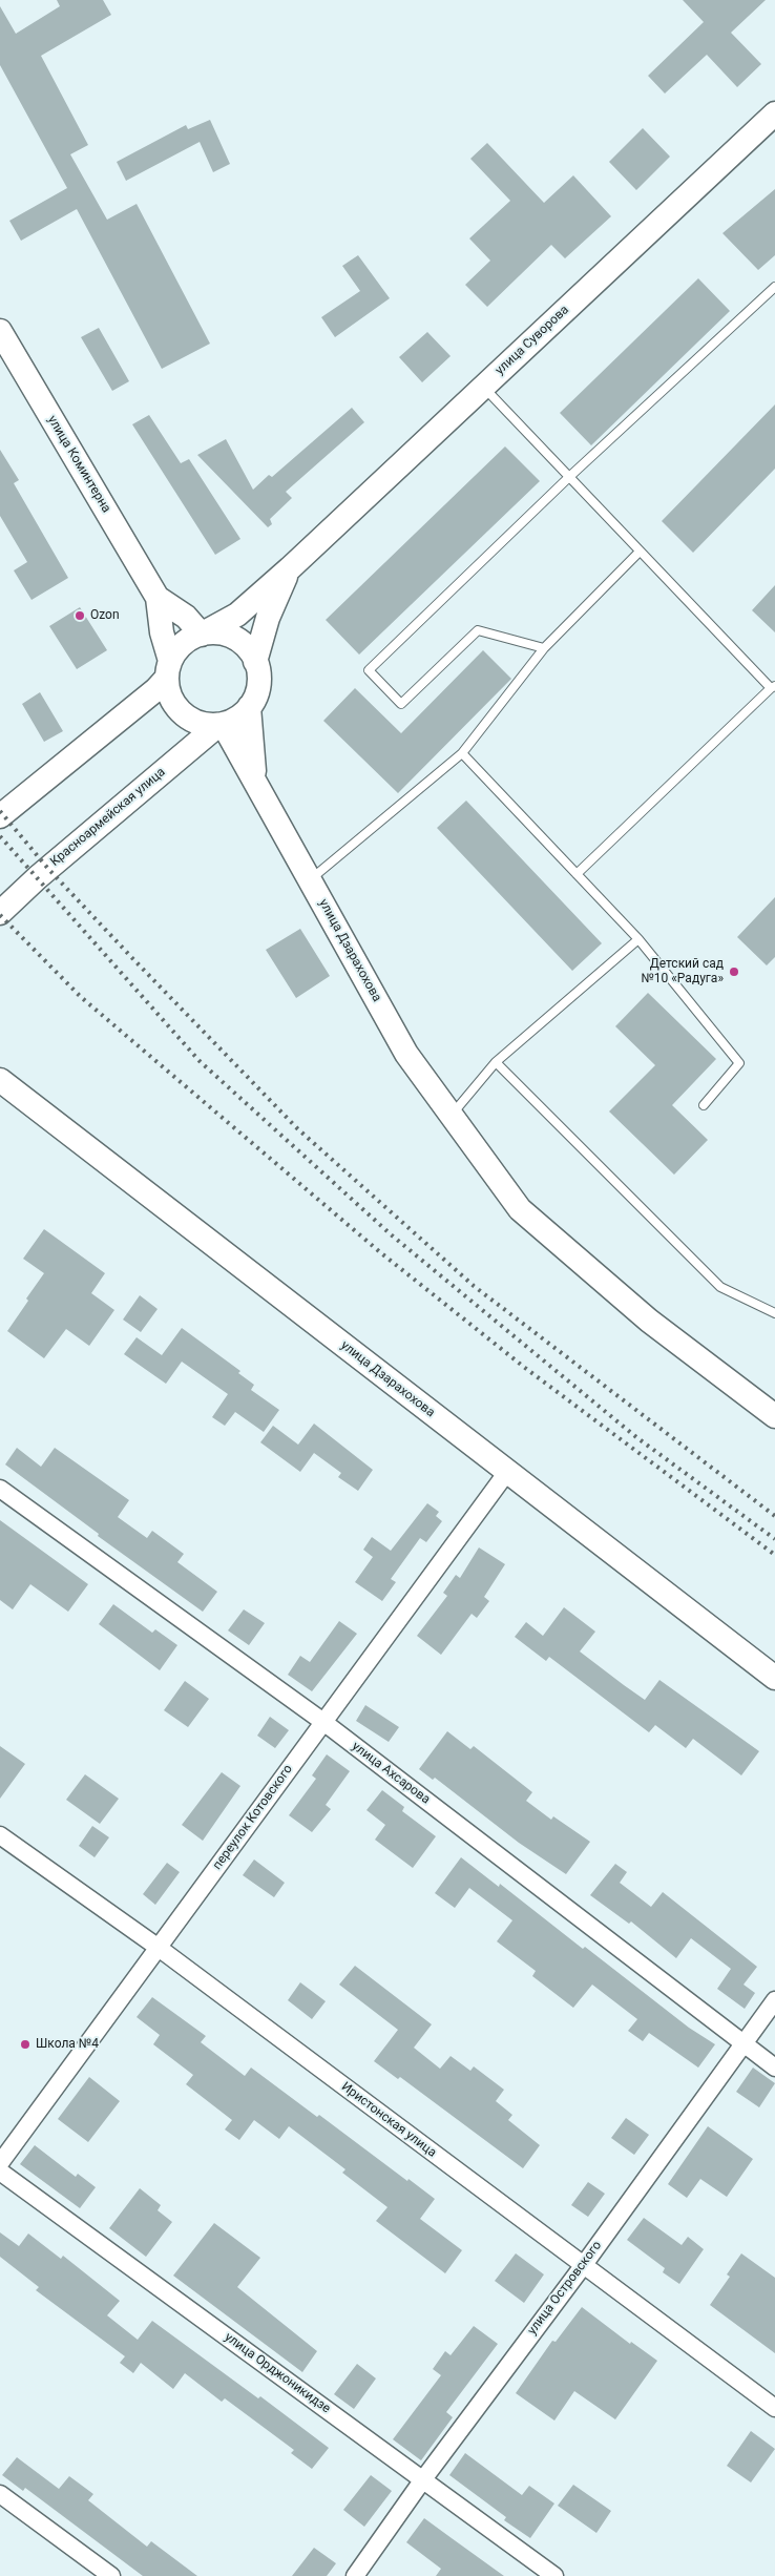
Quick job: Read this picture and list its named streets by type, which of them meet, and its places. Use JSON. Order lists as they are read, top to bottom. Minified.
{"streets":{"street":["улица Суворова","улица Коминтерна","Красноармейская улица","улица Дзарахохова","улица Ахсарова","переулок Котовского","Иристонская улица","улица Островского","улица Орджоникидзе"]},"crossings":[["улица Суворова","улица Коминтерна"],["улица Суворова","Красноармейская улица"],["улица Суворова","улица Дзарахохова"],["улица Коминтерна","Красноармейская улица"],["улица Коминтерна","улица Дзарахохова"],["Красноармейская улица","улица Дзарахохова"],["улица Дзарахохова","переулок Котовского"],["улица Ахсарова","переулок Котовского"],["улица Ахсарова","улица Островского"],["переулок Котовского","Иристонская улица"],["Иристонская улица","улица Островского"],["улица Островского","улица Орджоникидзе"]],"places":["Ozon","Детский сад №10 «Радуга»","Школа №4"]}
